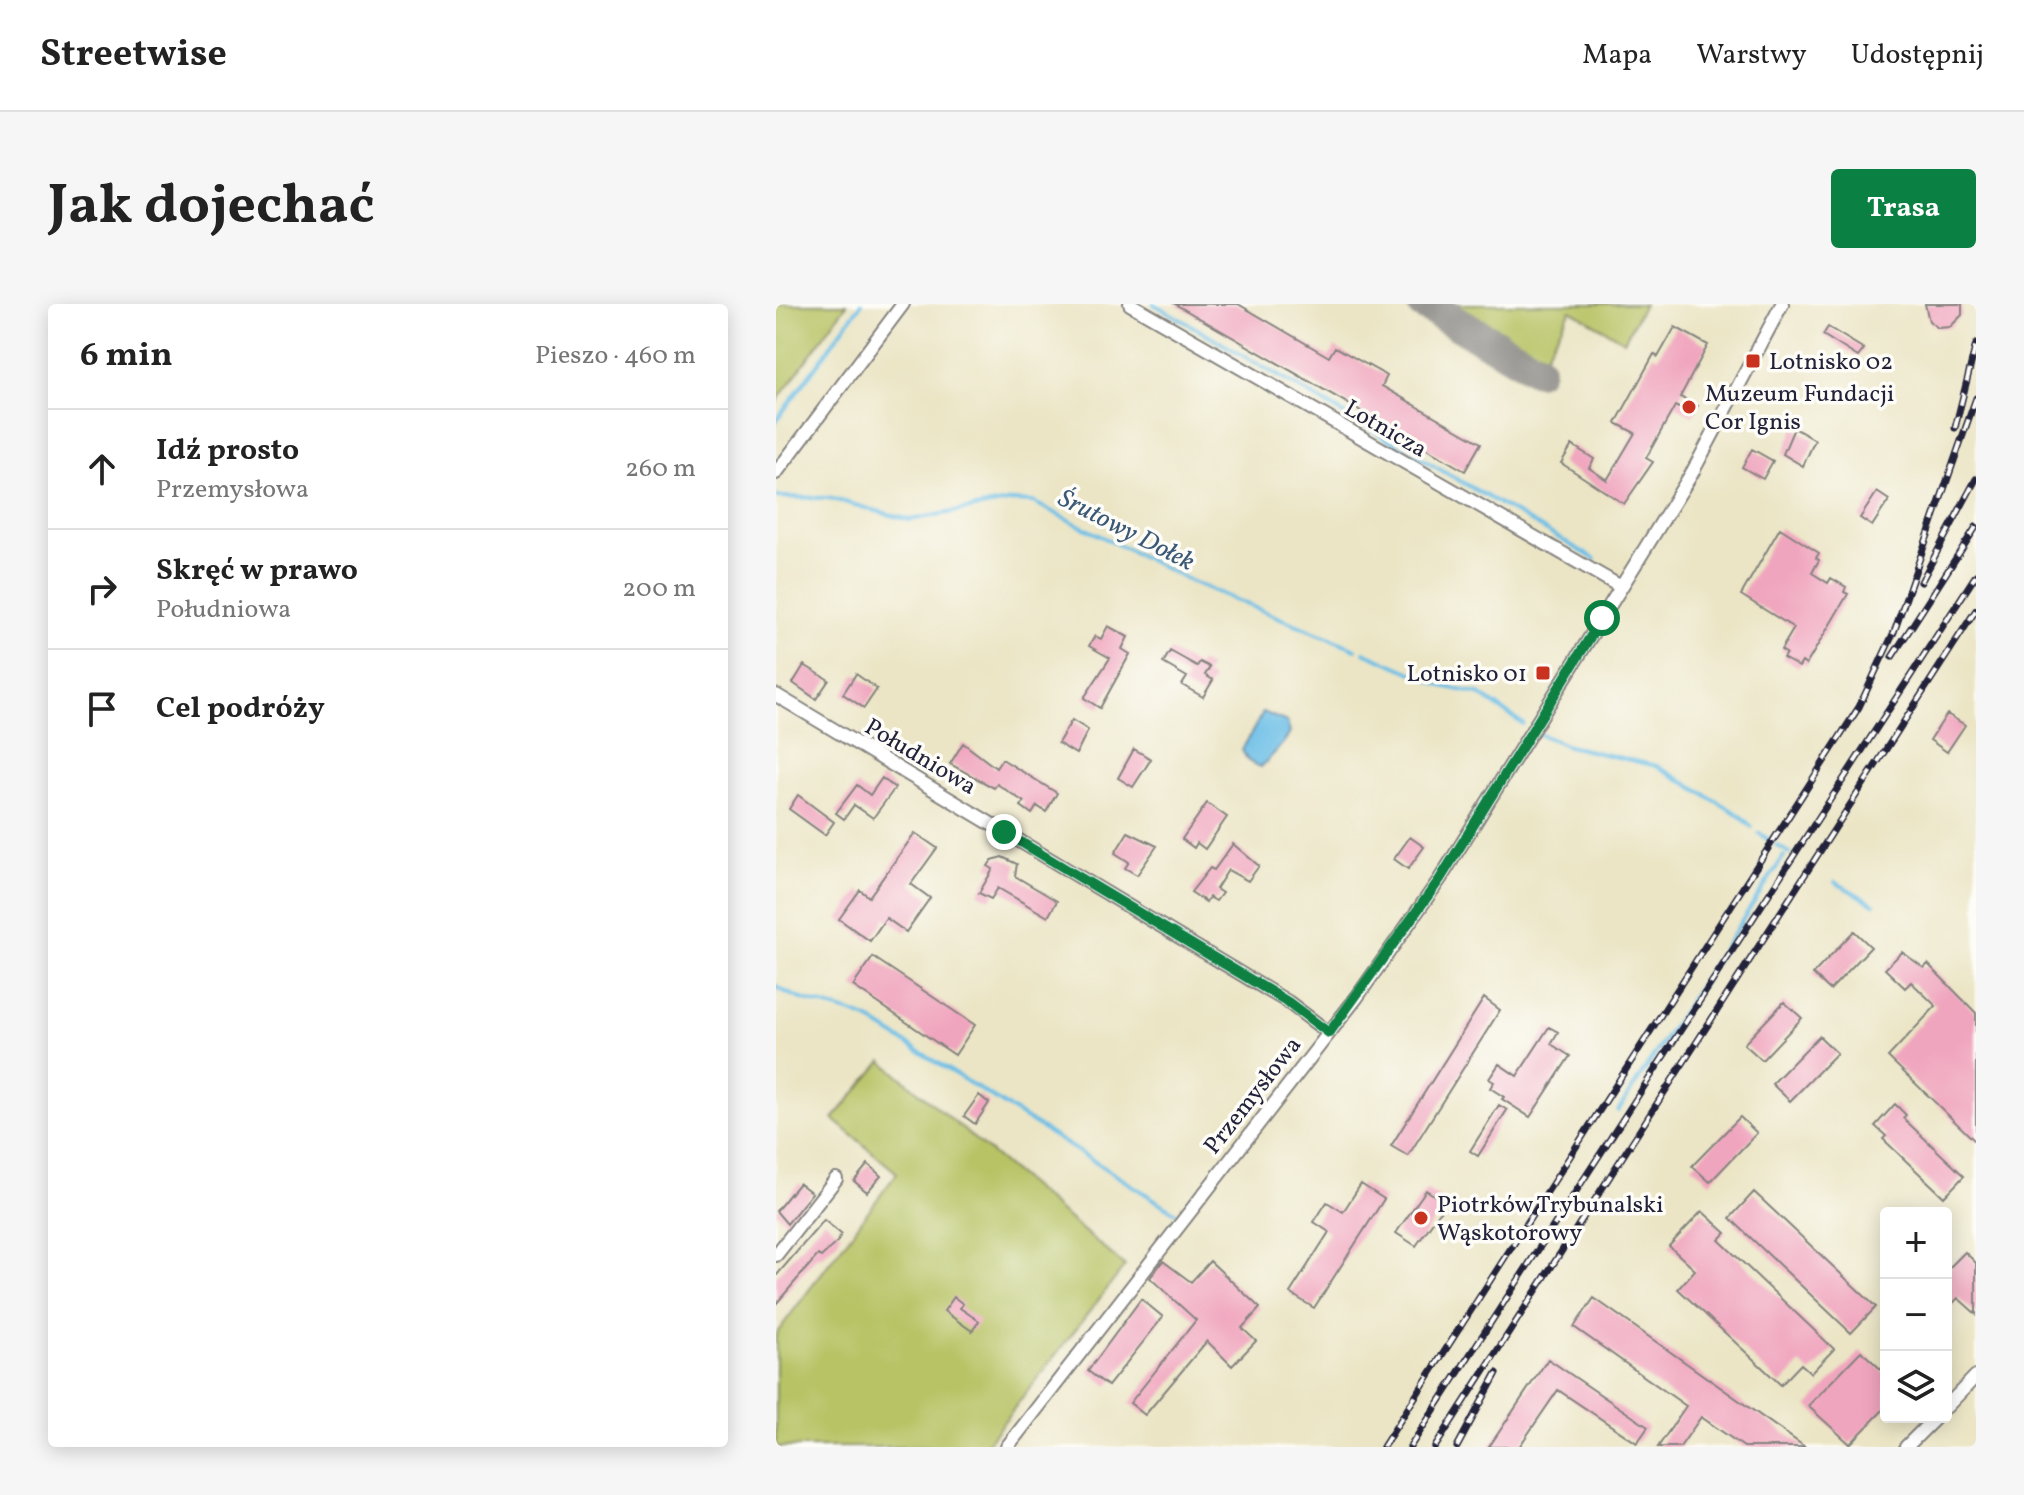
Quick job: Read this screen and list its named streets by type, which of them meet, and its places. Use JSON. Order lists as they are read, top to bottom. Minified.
{"streets":{"street":["Lotnicza","Południowa","Przemysłowa"]},"crossings":[["Lotnicza","Przemysłowa"],["Południowa","Przemysłowa"]],"water":["Śrutowy Dołek"],"places":{"transit":["Lotnisko 02","Lotnisko 01"],"other":["Muzeum Fundacji Cor Ignis","Piotrków Trybunalski Wąskotorowy"]},"page":{"header":"Streetwise","nav":["Mapa","Warstwy","Udostępnij"],"title":"Jak dojechać","buttons":"Trasa","heading":["6 min","Pieszo · 460 m"],"list":[["Idź prosto","Przemysłowa","260 m"],["Skręć w prawo","Południowa","200 m"],"Cel podróży"],"map_buttons":["+","−"]}}
